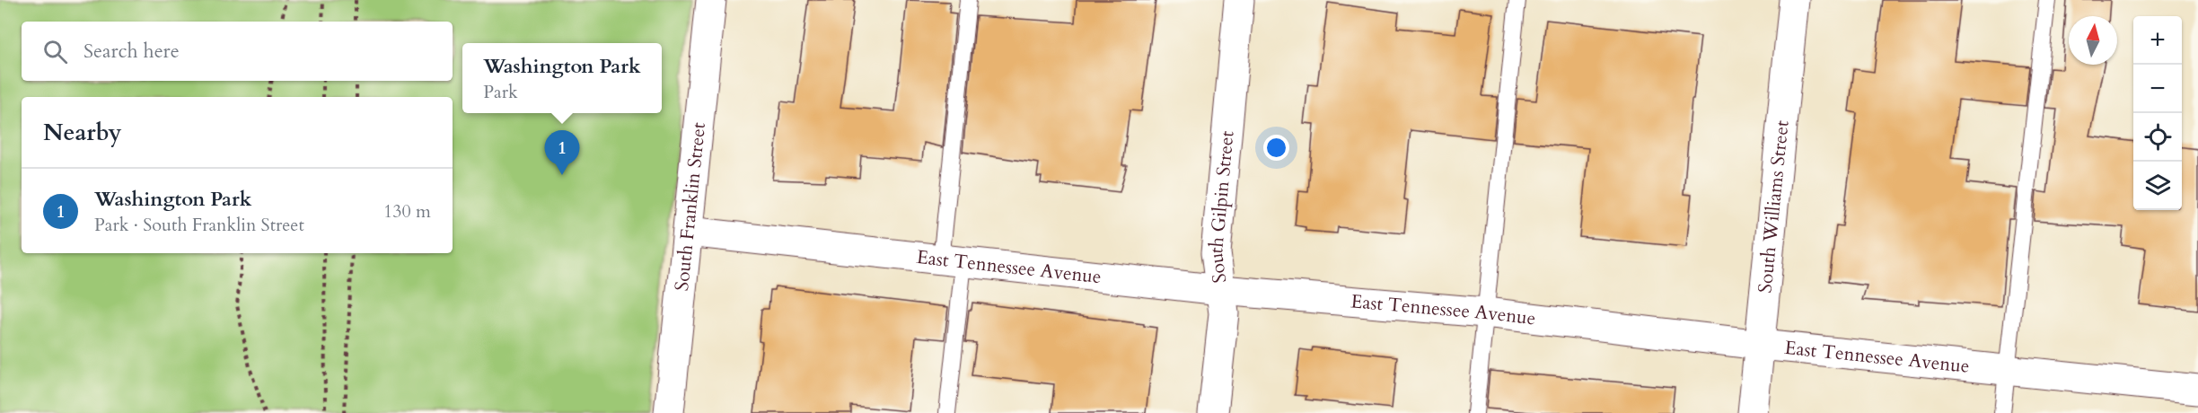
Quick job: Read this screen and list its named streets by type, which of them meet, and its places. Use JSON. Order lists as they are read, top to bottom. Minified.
{"streets":{"street":["South Franklin Street","South Gilpin Street","South Williams Street","East Tennessee Avenue"]},"crossings":[["South Franklin Street","East Tennessee Avenue"],["South Gilpin Street","East Tennessee Avenue"],["South Williams Street","East Tennessee Avenue"]],"north":"top","page":{"map_buttons":["+","−"],"search":"Search here","popup":["Washington Park","Park"],"heading":"Nearby","pins":"1","list":[{"mark":"1","name":"Washington Park","note":"Park · South Franklin Street","value":"130 m"}]}}
